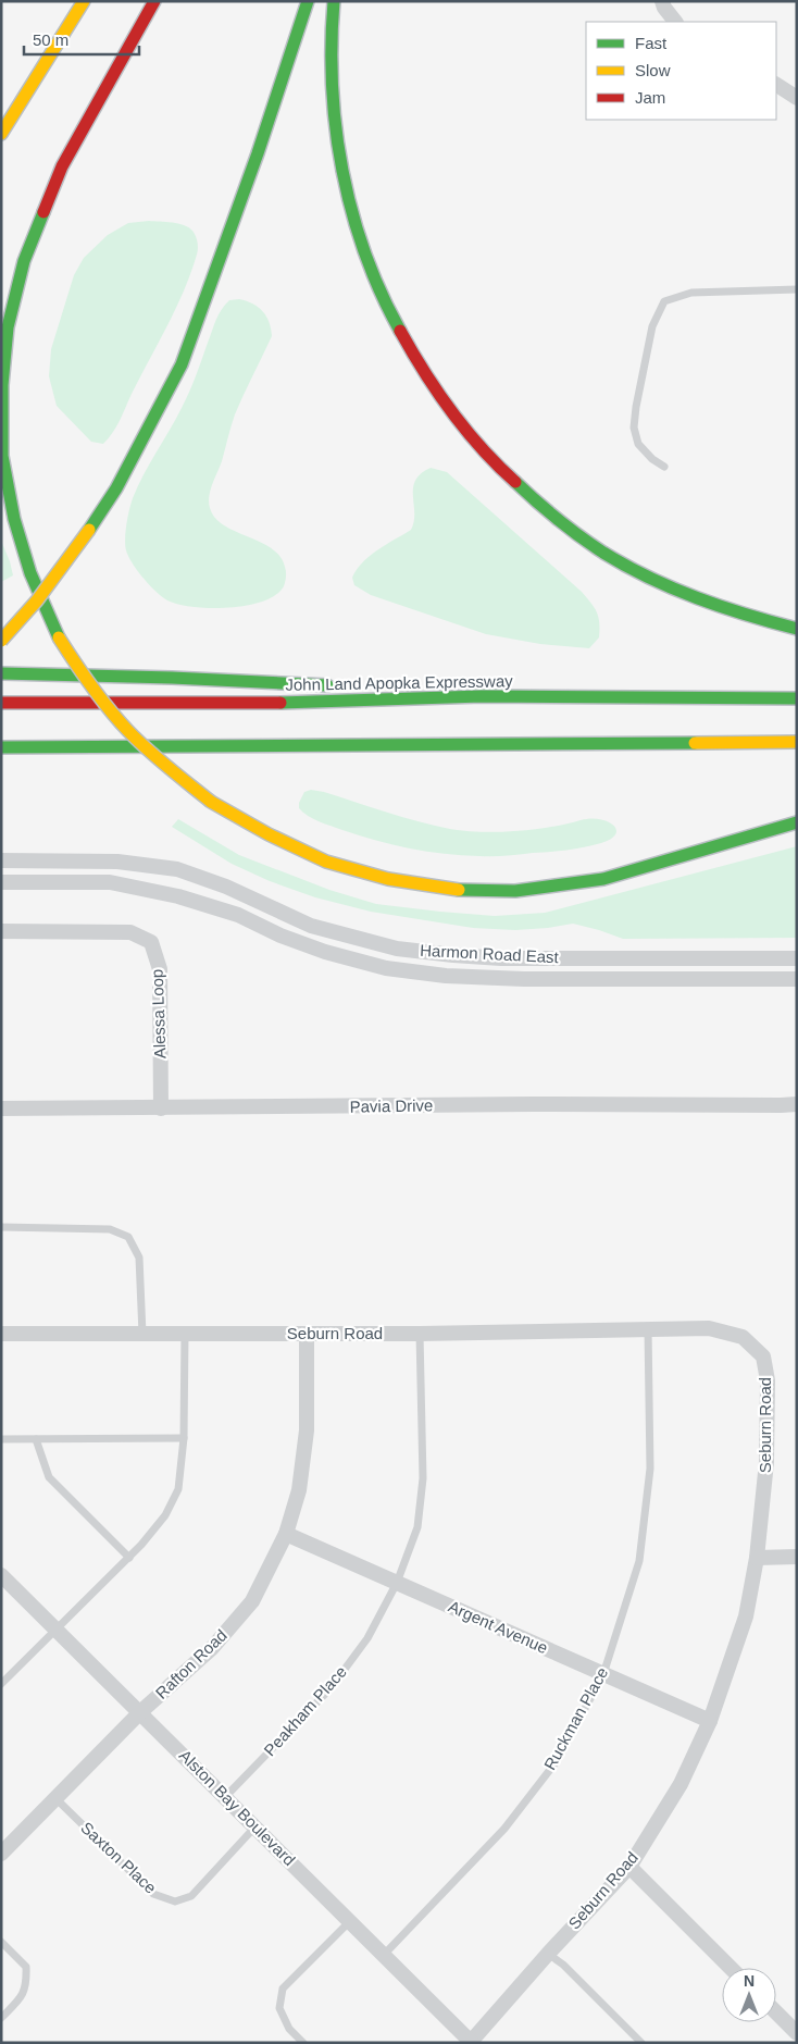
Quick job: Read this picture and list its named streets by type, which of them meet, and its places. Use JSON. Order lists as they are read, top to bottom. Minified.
{"streets":{"highway":["John Land Apopka Expressway"],"street":["Harmon Road East","Alessa Loop","Pavia Drive","Seburn Road","Argent Avenue","Rafton Road","Alston Bay Boulevard"],"lane":["Peakham Place","Ruckman Place","Saxton Place"]},"crossings":[["Alessa Loop","Pavia Drive"],["Seburn Road","Argent Avenue"],["Seburn Road","Rafton Road"],["Seburn Road","Peakham Place"],["Seburn Road","Ruckman Place"],["Seburn Road","Alston Bay Boulevard"],["Argent Avenue","Rafton Road"],["Argent Avenue","Peakham Place"],["Argent Avenue","Ruckman Place"],["Rafton Road","Alston Bay Boulevard"],["Rafton Road","Saxton Place"],["Peakham Place","Alston Bay Boulevard"],["Ruckman Place","Alston Bay Boulevard"],["Alston Bay Boulevard","Saxton Place"]],"legend":["Fast","Slow","Jam"],"scale_bar":"50 m","north":"top"}
